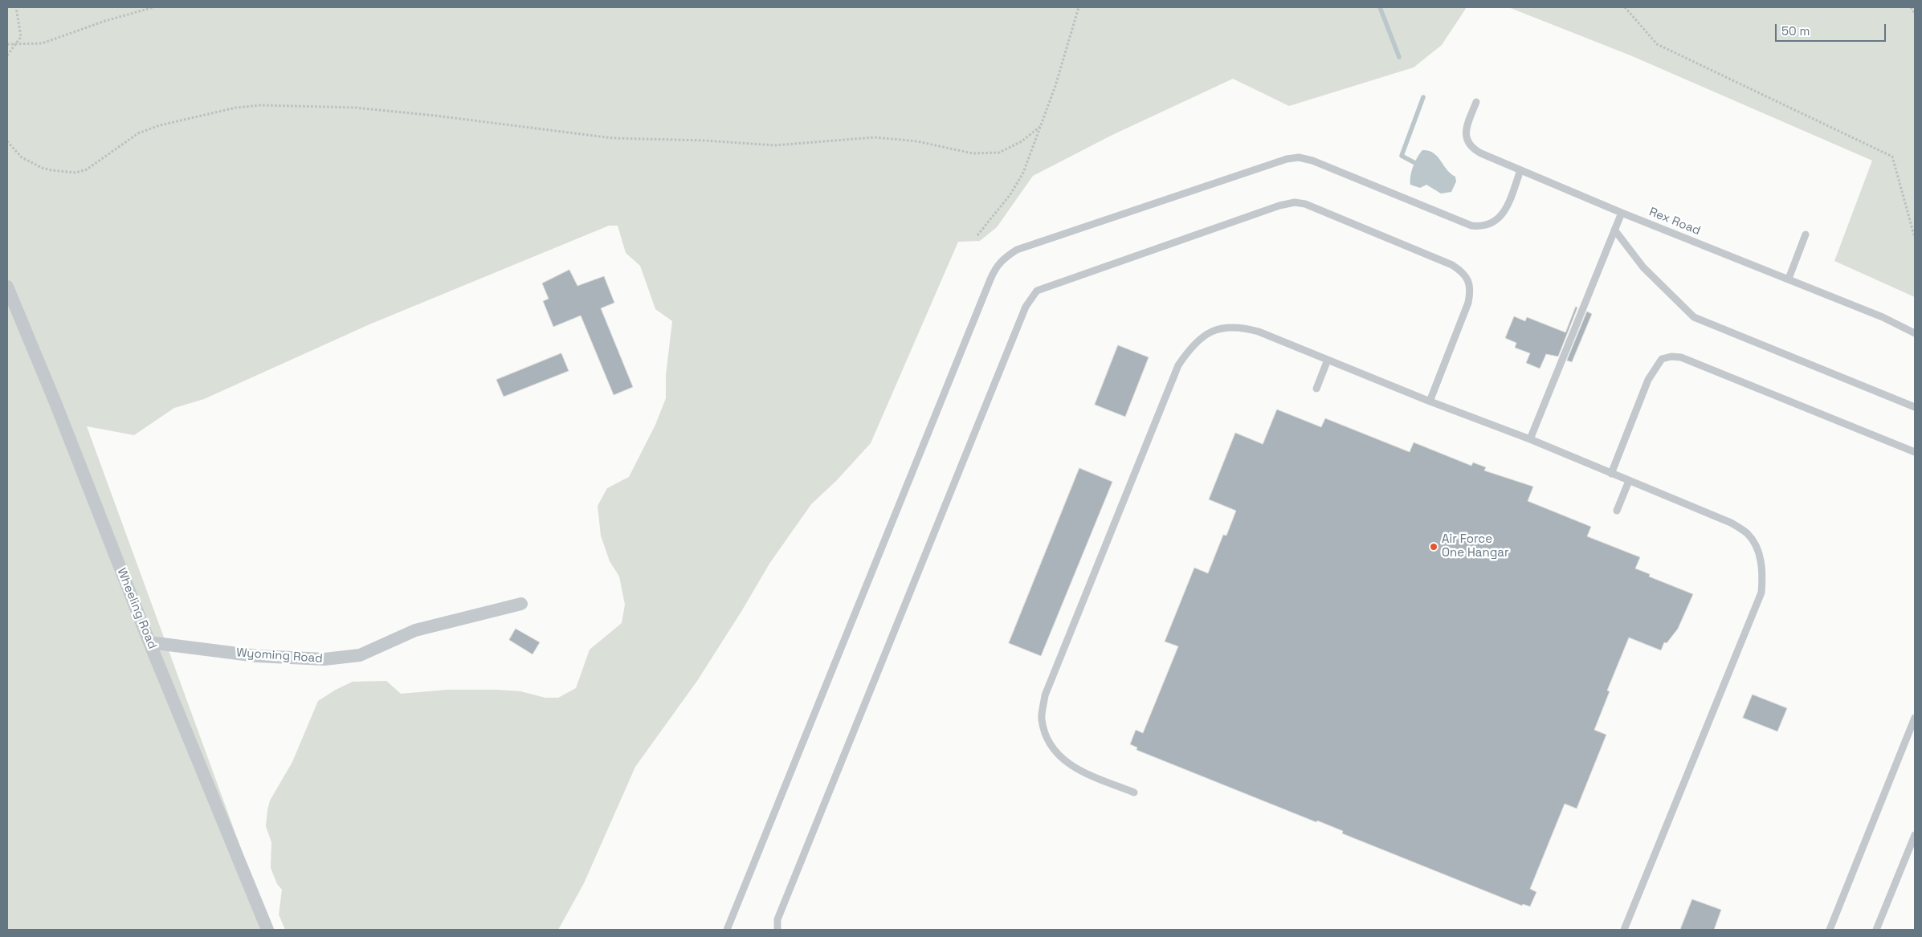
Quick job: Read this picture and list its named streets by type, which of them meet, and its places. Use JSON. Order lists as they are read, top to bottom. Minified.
{"streets":{"street":["Wheeling Road","Wyoming Road"],"lane":["Rex Road"]},"crossings":[["Wheeling Road","Wyoming Road"]],"places":["Air Force One Hangar"],"scale_bar":"50 m"}
